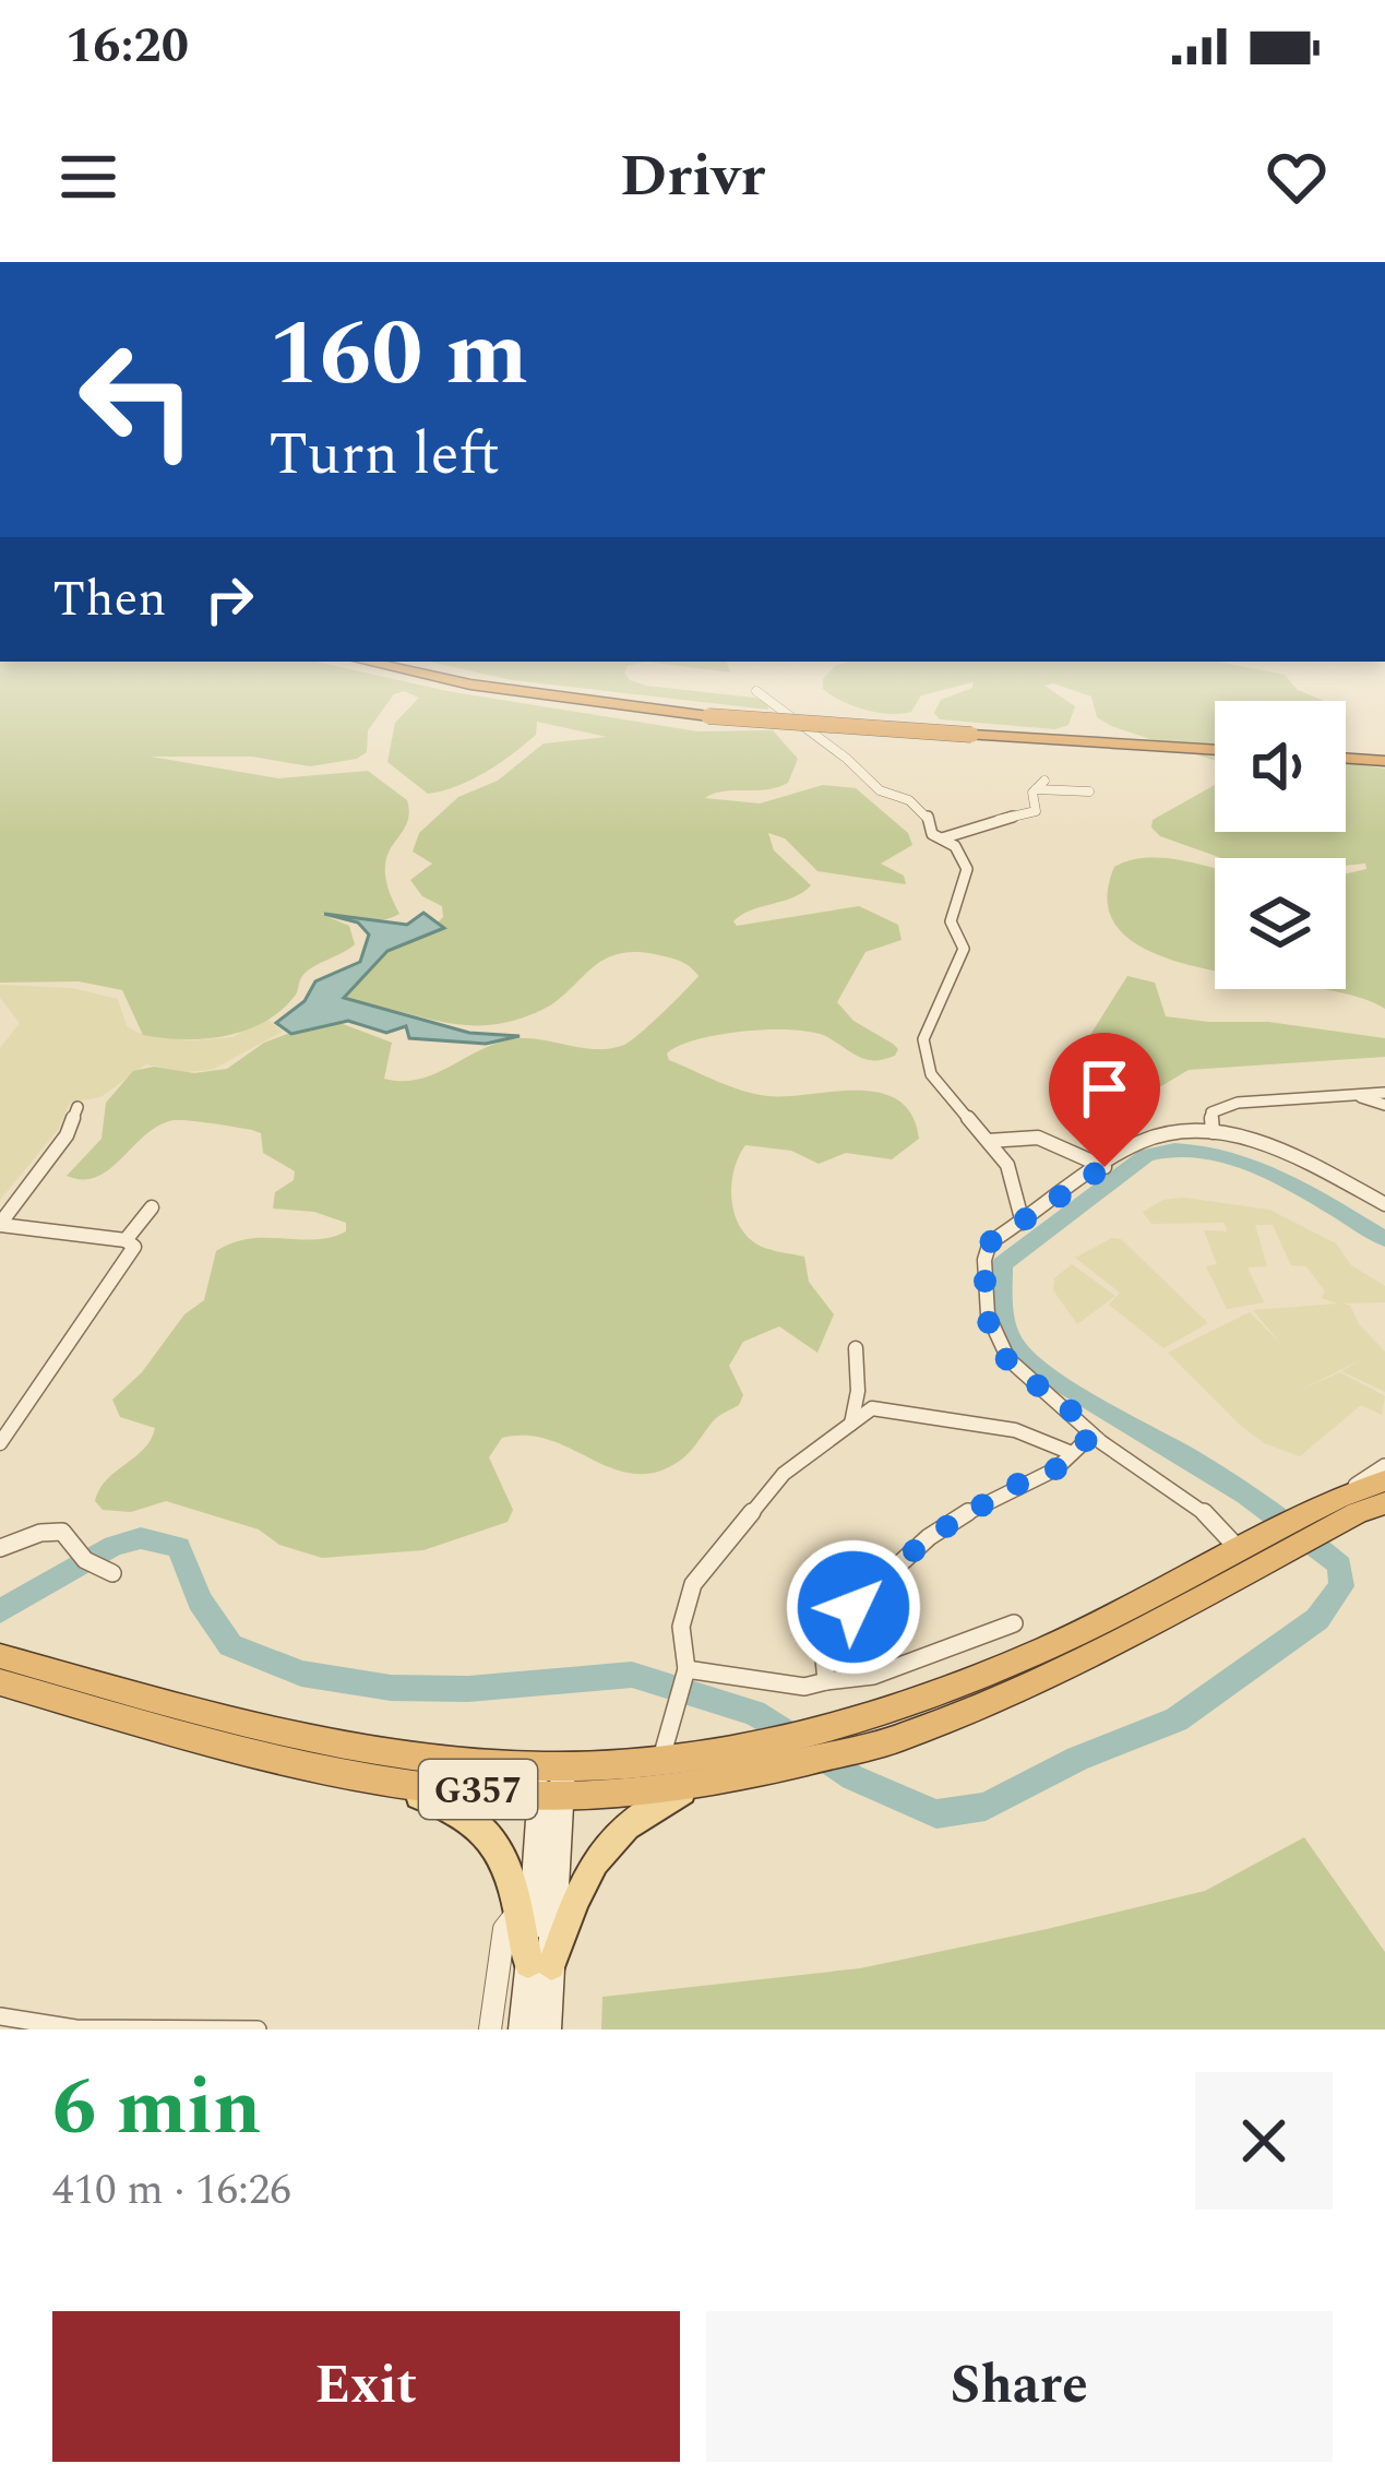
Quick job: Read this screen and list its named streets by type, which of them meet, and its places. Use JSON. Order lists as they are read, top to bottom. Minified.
{"streets":{"highway":["G357"]},"page":{"status":"16:20","header":"Drivr","turn":["160 m","Turn left"],"then":"Then","heading":["6 min","410 m · 16:26"],"buttons":["Exit","Share"]}}
